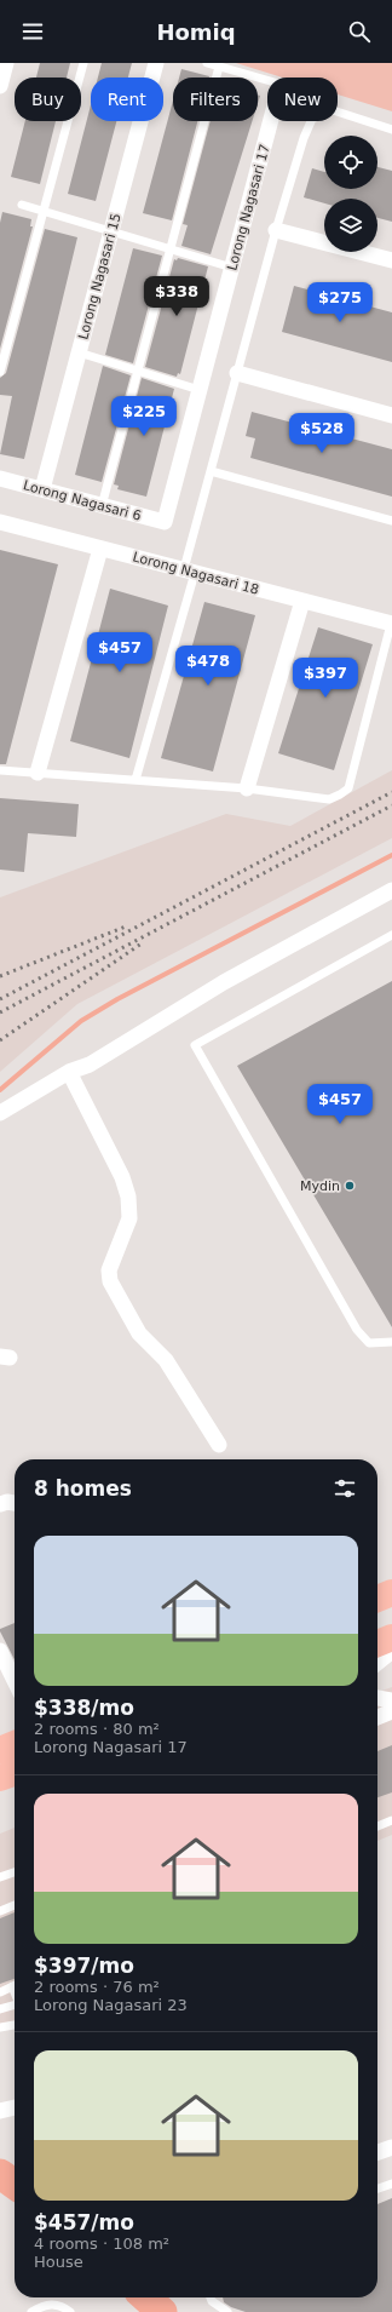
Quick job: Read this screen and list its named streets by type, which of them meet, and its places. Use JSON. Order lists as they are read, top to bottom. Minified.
{"streets":{"street":["Lorong Nagasari 17","Lorong Nagasari 15","Lorong Nagasari 6","Lorong Nagasari 18"]},"crossings":[["Lorong Nagasari 17","Lorong Nagasari 6"],["Lorong Nagasari 15","Lorong Nagasari 6"]],"places":["Mydin"],"page":{"header":"Homiq","chip":["Buy","Rent","Filters","New"],"price":["$338","$275","$225","$528","$457","$478","$397","$457"],"heading":"8 homes","list":[{"name":"$338/mo","note":"2 rooms · 80 m² · Lorong Nagasari 17"},{"name":"$397/mo","note":"2 rooms · 76 m² · Lorong Nagasari 23"},{"name":"$457/mo","note":"4 rooms · 108 m² · House"}]}}
